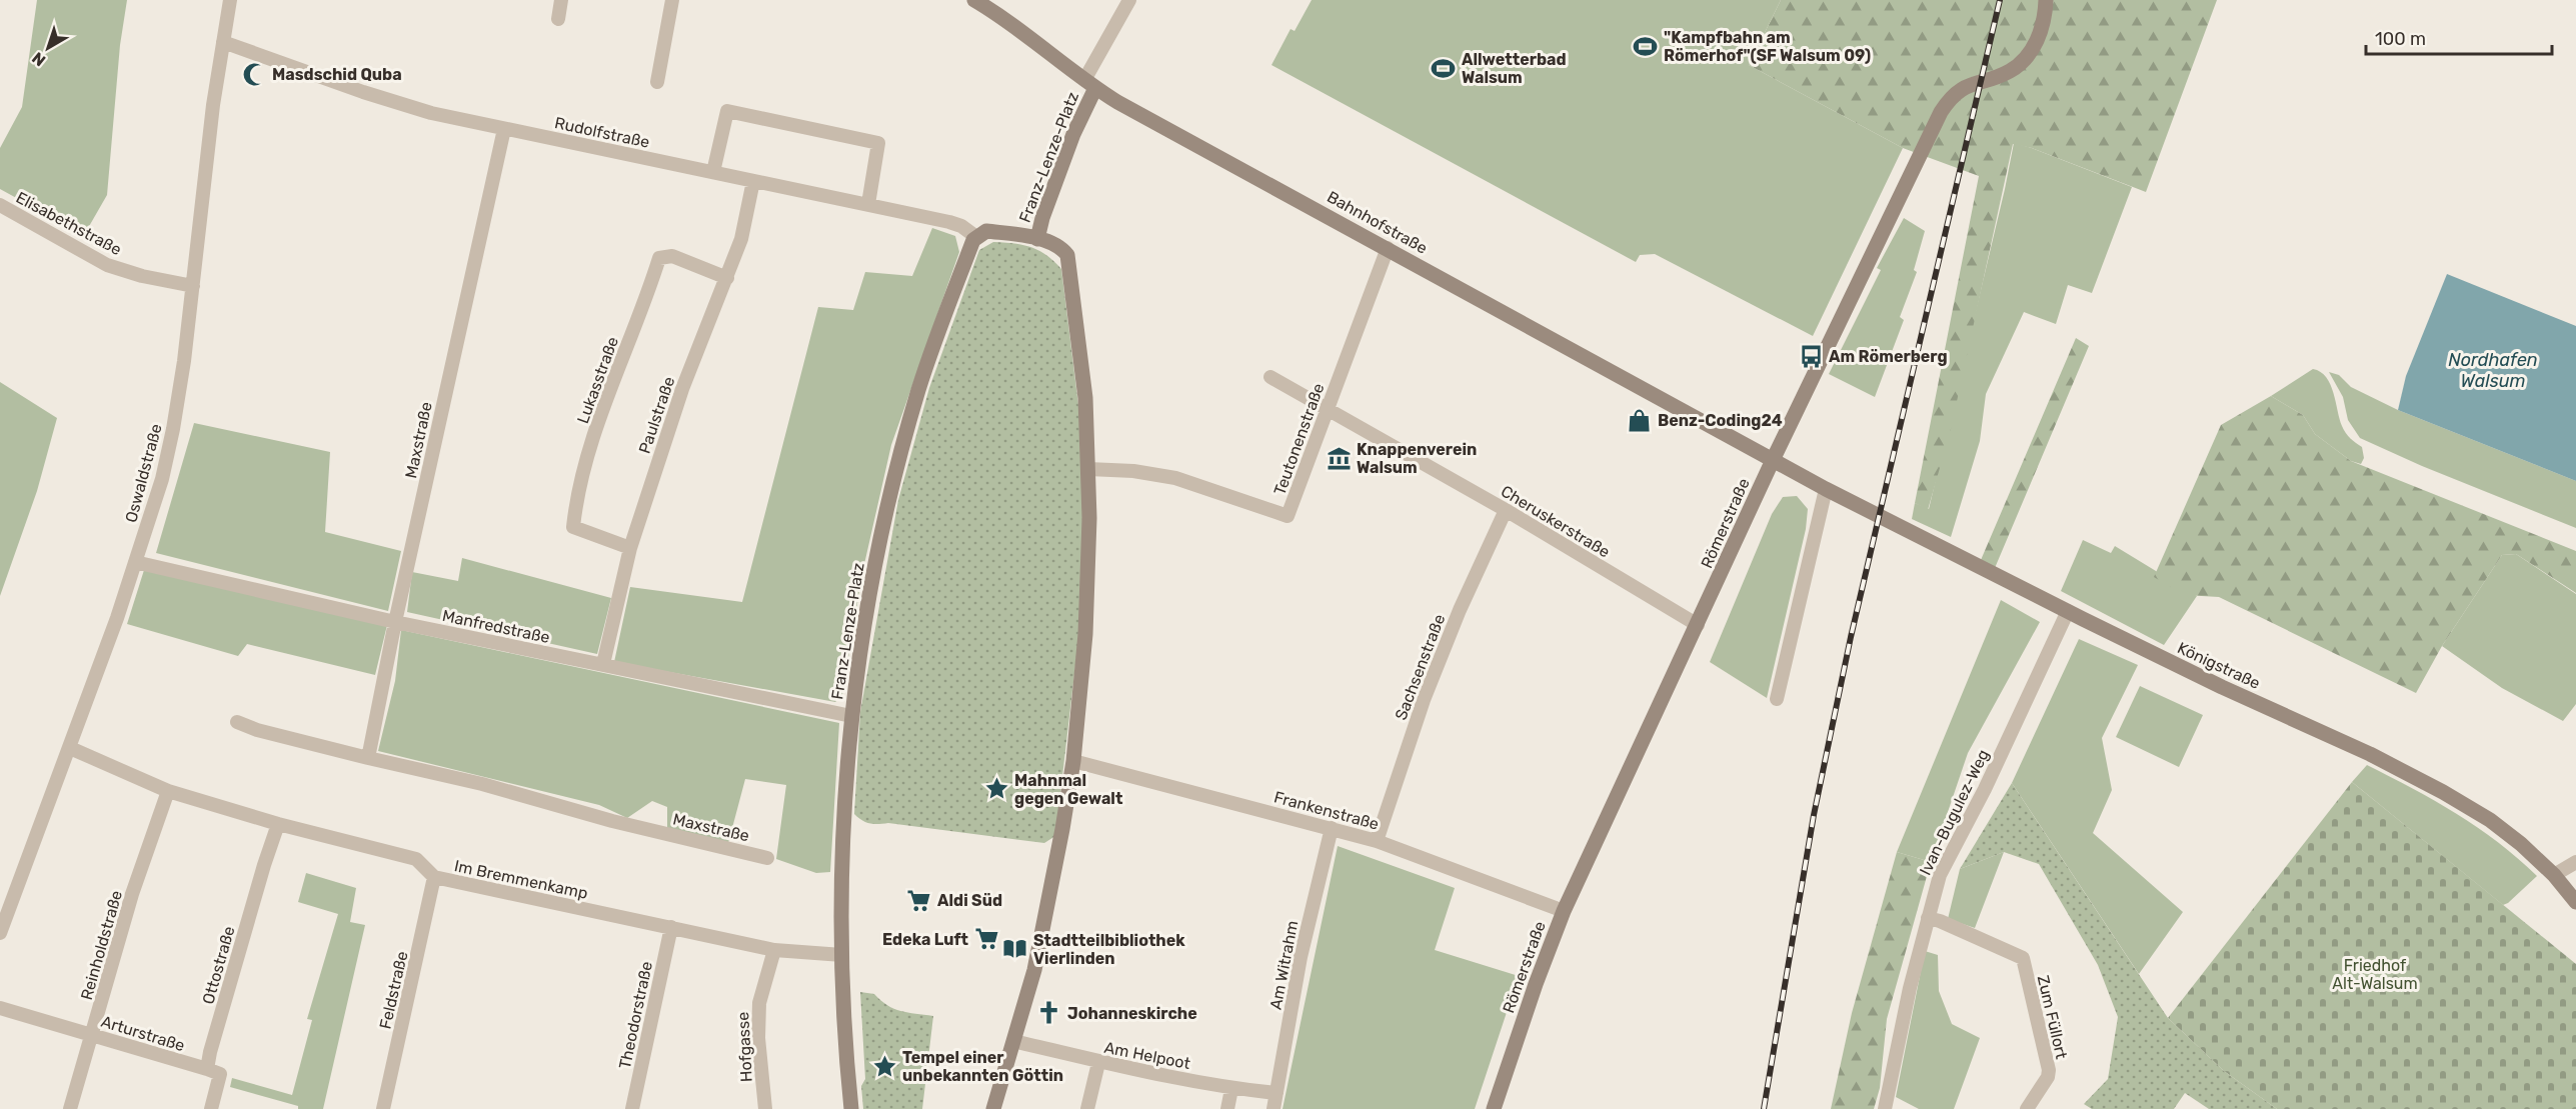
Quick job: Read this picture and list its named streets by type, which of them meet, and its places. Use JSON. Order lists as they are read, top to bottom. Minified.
{"streets":{"street":["Rudolfstraße","Franz-Lenze-Platz","Bahnhofstraße","Elisabethstraße","Lukasstraße","Paulstraße","Teutonenstraße","Maxstraße","Oswaldstraße","Cheruskerstraße","Römerstraße","Manfredstraße","Königstraße","Sachsenstraße","Frankenstraße","Ivan-Bugulez-Weg","Im Bremmenkamp","Reinholdstraße","Ottostraße","Am Witrahm","Feldstraße","Theodorstraße","Zum Füllort","Arturstraße","Hofgasse","Am Helpoot"]},"crossings":[["Rudolfstraße","Franz-Lenze-Platz"],["Rudolfstraße","Paulstraße"],["Rudolfstraße","Maxstraße"],["Rudolfstraße","Oswaldstraße"],["Franz-Lenze-Platz","Bahnhofstraße"],["Franz-Lenze-Platz","Teutonenstraße"],["Franz-Lenze-Platz","Manfredstraße"],["Franz-Lenze-Platz","Frankenstraße"],["Franz-Lenze-Platz","Im Bremmenkamp"],["Franz-Lenze-Platz","Am Helpoot"],["Bahnhofstraße","Teutonenstraße"],["Bahnhofstraße","Römerstraße"],["Bahnhofstraße","Königstraße"],["Elisabethstraße","Oswaldstraße"],["Lukasstraße","Paulstraße"],["Paulstraße","Manfredstraße"],["Teutonenstraße","Cheruskerstraße"],["Maxstraße","Manfredstraße"],["Oswaldstraße","Manfredstraße"],["Oswaldstraße","Im Bremmenkamp"],["Cheruskerstraße","Römerstraße"],["Cheruskerstraße","Sachsenstraße"],["Römerstraße","Königstraße"],["Römerstraße","Frankenstraße"],["Königstraße","Ivan-Bugulez-Weg"],["Sachsenstraße","Frankenstraße"],["Frankenstraße","Am Witrahm"],["Ivan-Bugulez-Weg","Zum Füllort"],["Im Bremmenkamp","Reinholdstraße"],["Im Bremmenkamp","Ottostraße"],["Im Bremmenkamp","Feldstraße"],["Im Bremmenkamp","Theodorstraße"],["Im Bremmenkamp","Hofgasse"],["Reinholdstraße","Arturstraße"],["Ottostraße","Arturstraße"],["Am Witrahm","Am Helpoot"]],"water":["Nordhafen Walsum"],"parks":["Friedhof Alt-Walsum"],"places":{"sports":["\"Kampfbahn am Römerhof\"(SF Walsum 09)","Allwetterbad Walsum"],"mosque":["Masdschid Quba"],"bus stop":["Am Römerberg"],"shop":["Benz-Coding24"],"museum":["Knappenverein Walsum"],"place":["Mahnmal gegen Gewalt","Tempel einer unbekannten Göttin"],"supermarket":["Aldi Süd","Edeka Luft"],"library":["Stadtteilbibliothek Vierlinden"],"church":["Johanneskirche"]},"scale_bar":"100 m","north":"bottom left"}
